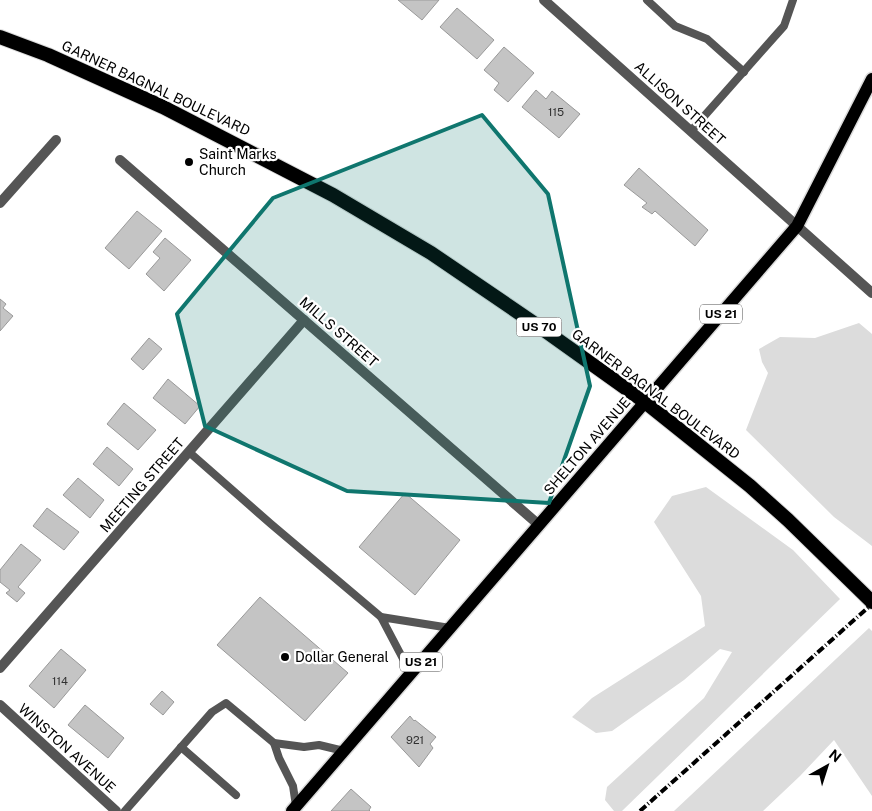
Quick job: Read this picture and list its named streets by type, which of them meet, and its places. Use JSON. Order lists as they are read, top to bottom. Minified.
{"streets":{"highway":["GARNER BAGNAL BOULEVARD","US 70"],"main road":["US 21","SHELTON AVENUE"],"street":["ALLISON STREET","MILLS STREET","MEETING STREET","WINSTON AVENUE"]},"crossings":[["GARNER BAGNAL BOULEVARD","SHELTON AVENUE"],["ALLISON STREET","SHELTON AVENUE"],["MILLS STREET","SHELTON AVENUE"],["MILLS STREET","MEETING STREET"]],"places":["Saint Marks Church","Dollar General"],"house_numbers":["115","114","921"],"north":"top right"}
